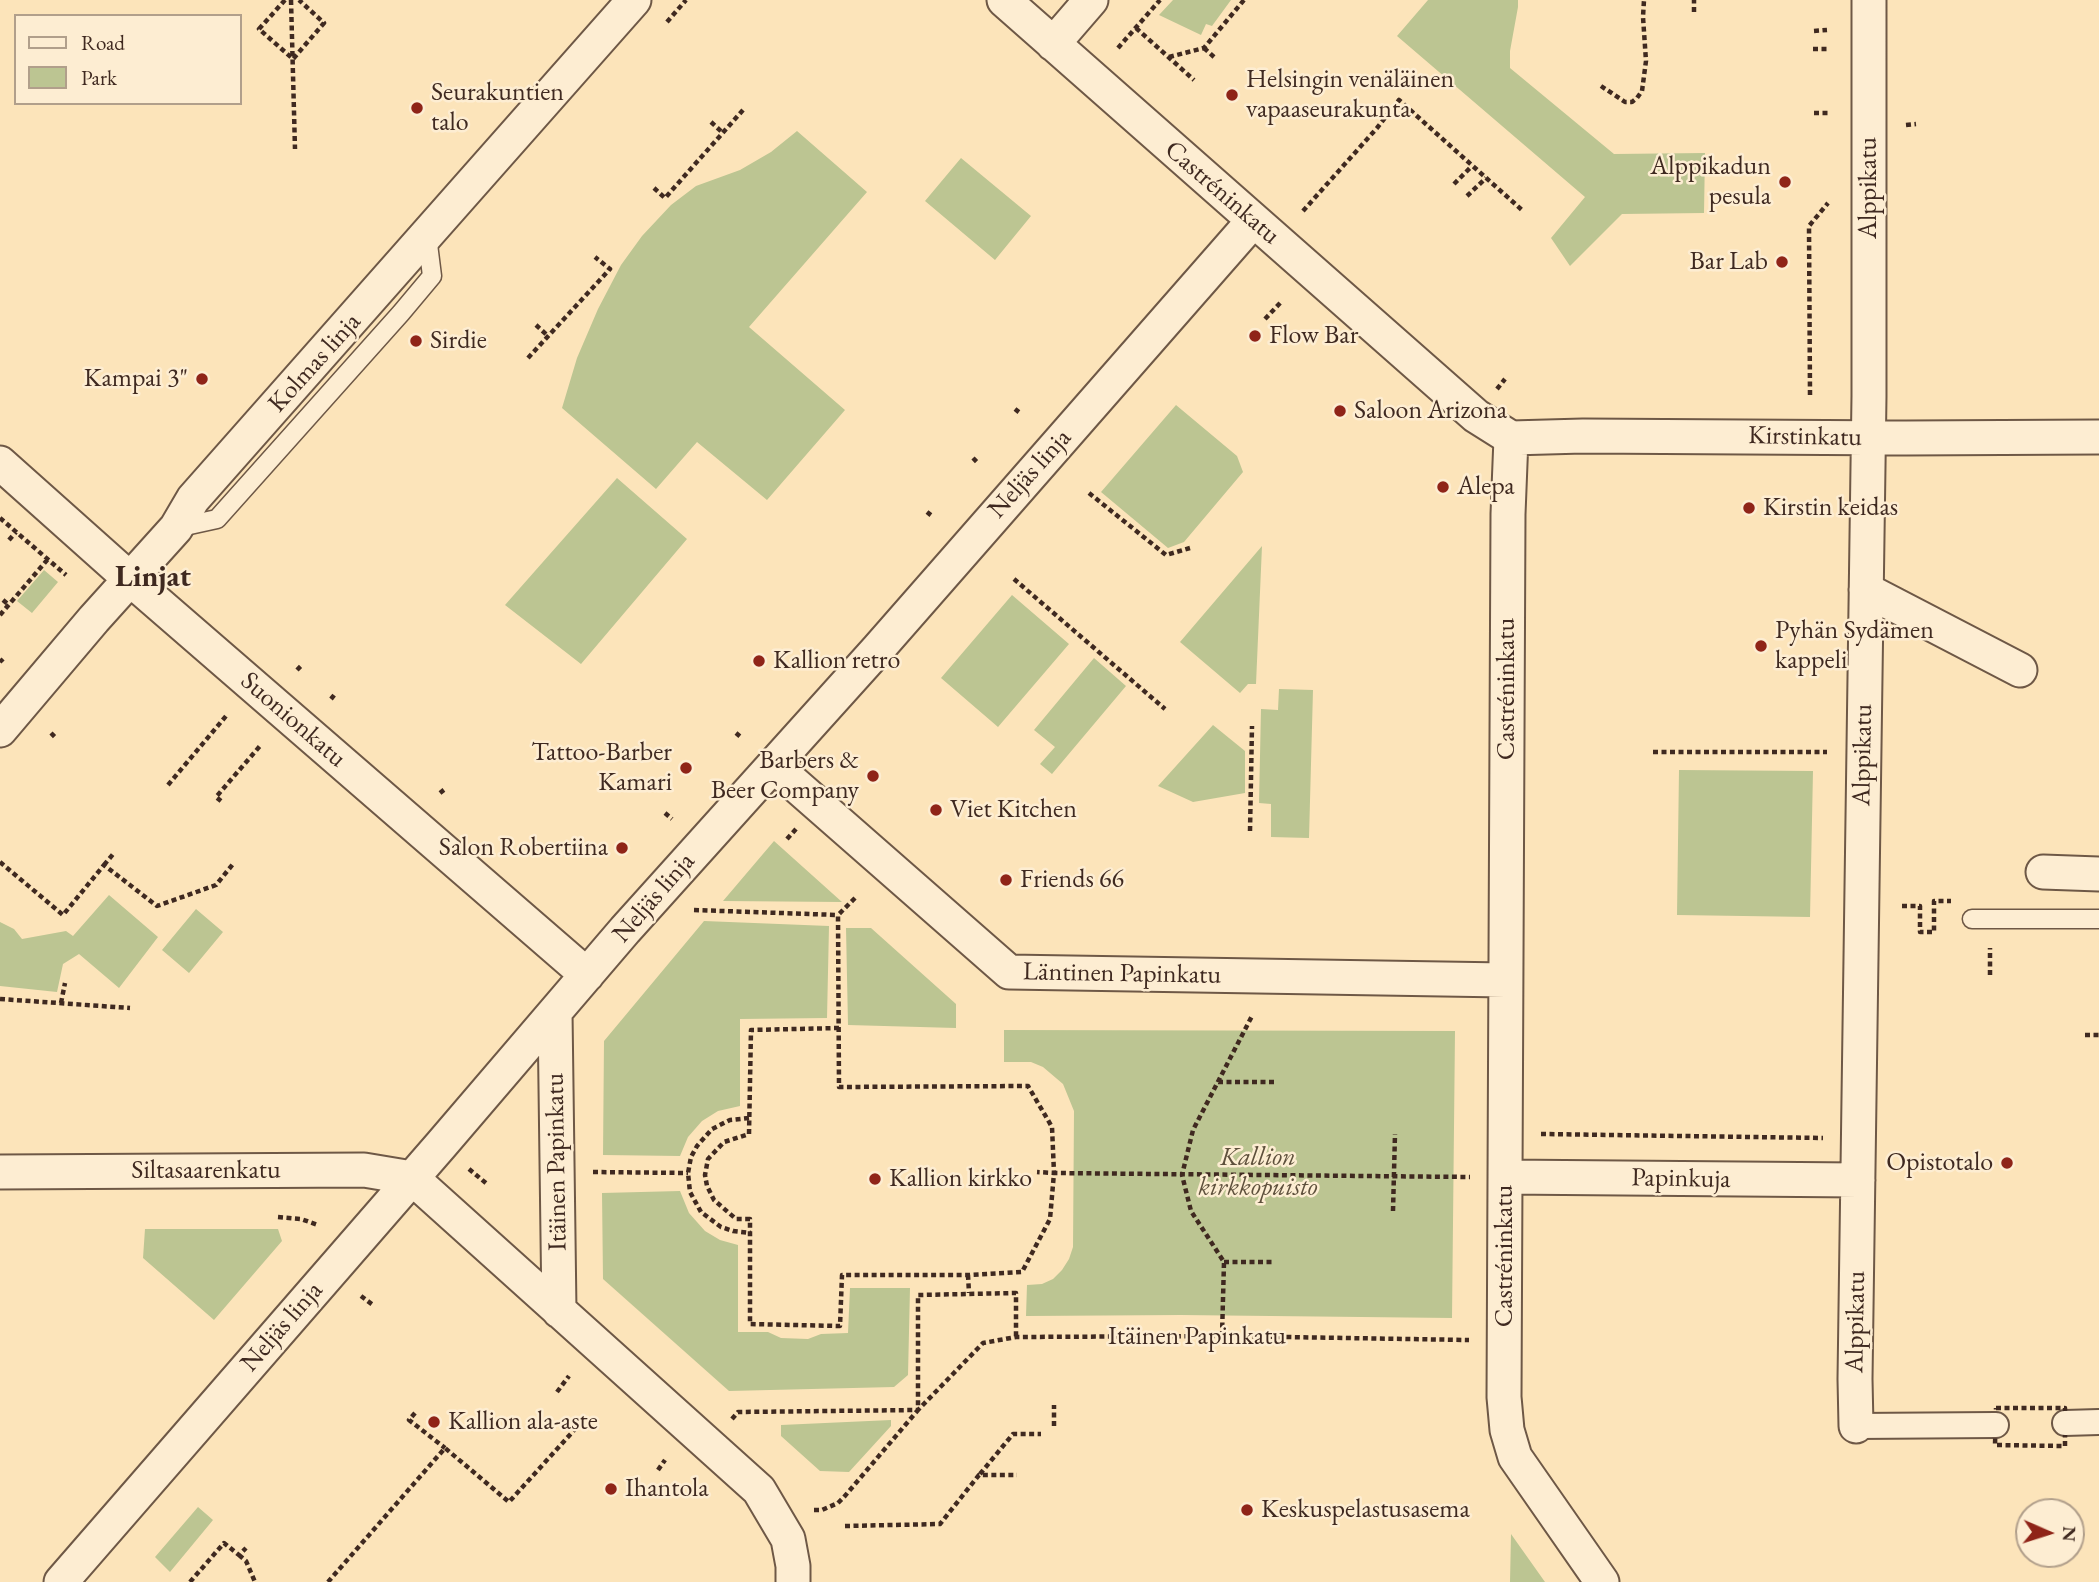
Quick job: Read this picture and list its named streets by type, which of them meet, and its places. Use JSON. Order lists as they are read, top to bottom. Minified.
{"streets":{"street":["Alppikatu","Castréninkatu","Kolmas linja","Kirstinkatu","Neljäs linja","Suonionkatu","Läntinen Papinkatu","Itäinen Papinkatu","Siltasaarenkatu","Papinkuja"]},"crossings":[["Alppikatu","Kirstinkatu"],["Alppikatu","Papinkuja"],["Castréninkatu","Kirstinkatu"],["Castréninkatu","Neljäs linja"],["Castréninkatu","Läntinen Papinkatu"],["Castréninkatu","Itäinen Papinkatu"],["Castréninkatu","Papinkuja"],["Kolmas linja","Suonionkatu"],["Neljäs linja","Suonionkatu"],["Neljäs linja","Läntinen Papinkatu"],["Neljäs linja","Itäinen Papinkatu"],["Neljäs linja","Siltasaarenkatu"],["Itäinen Papinkatu","Siltasaarenkatu"]],"districts":["Linjat"],"parks":["Kallion kirkkopuisto"],"places":["Helsingin venäläinen vapaaseurakunta","Seurakuntien talo","Alppikadun pesula","Bar Lab","Flow Bar","Sirdie","Kampai 3\"","Saloon Arizona","Alepa","Kirstin keidas","Pyhän Sydämen kappeli","Kallion retro","Tattoo-Barber Kamari","Barbers & Beer Company","Viet Kitchen","Salon Robertiina","Friends 66","Opistotalo","Kallion kirkko","Kallion ala-aste","Ihantola","Keskuspelastusasema"],"legend":["Road","Park"],"north":"right"}
